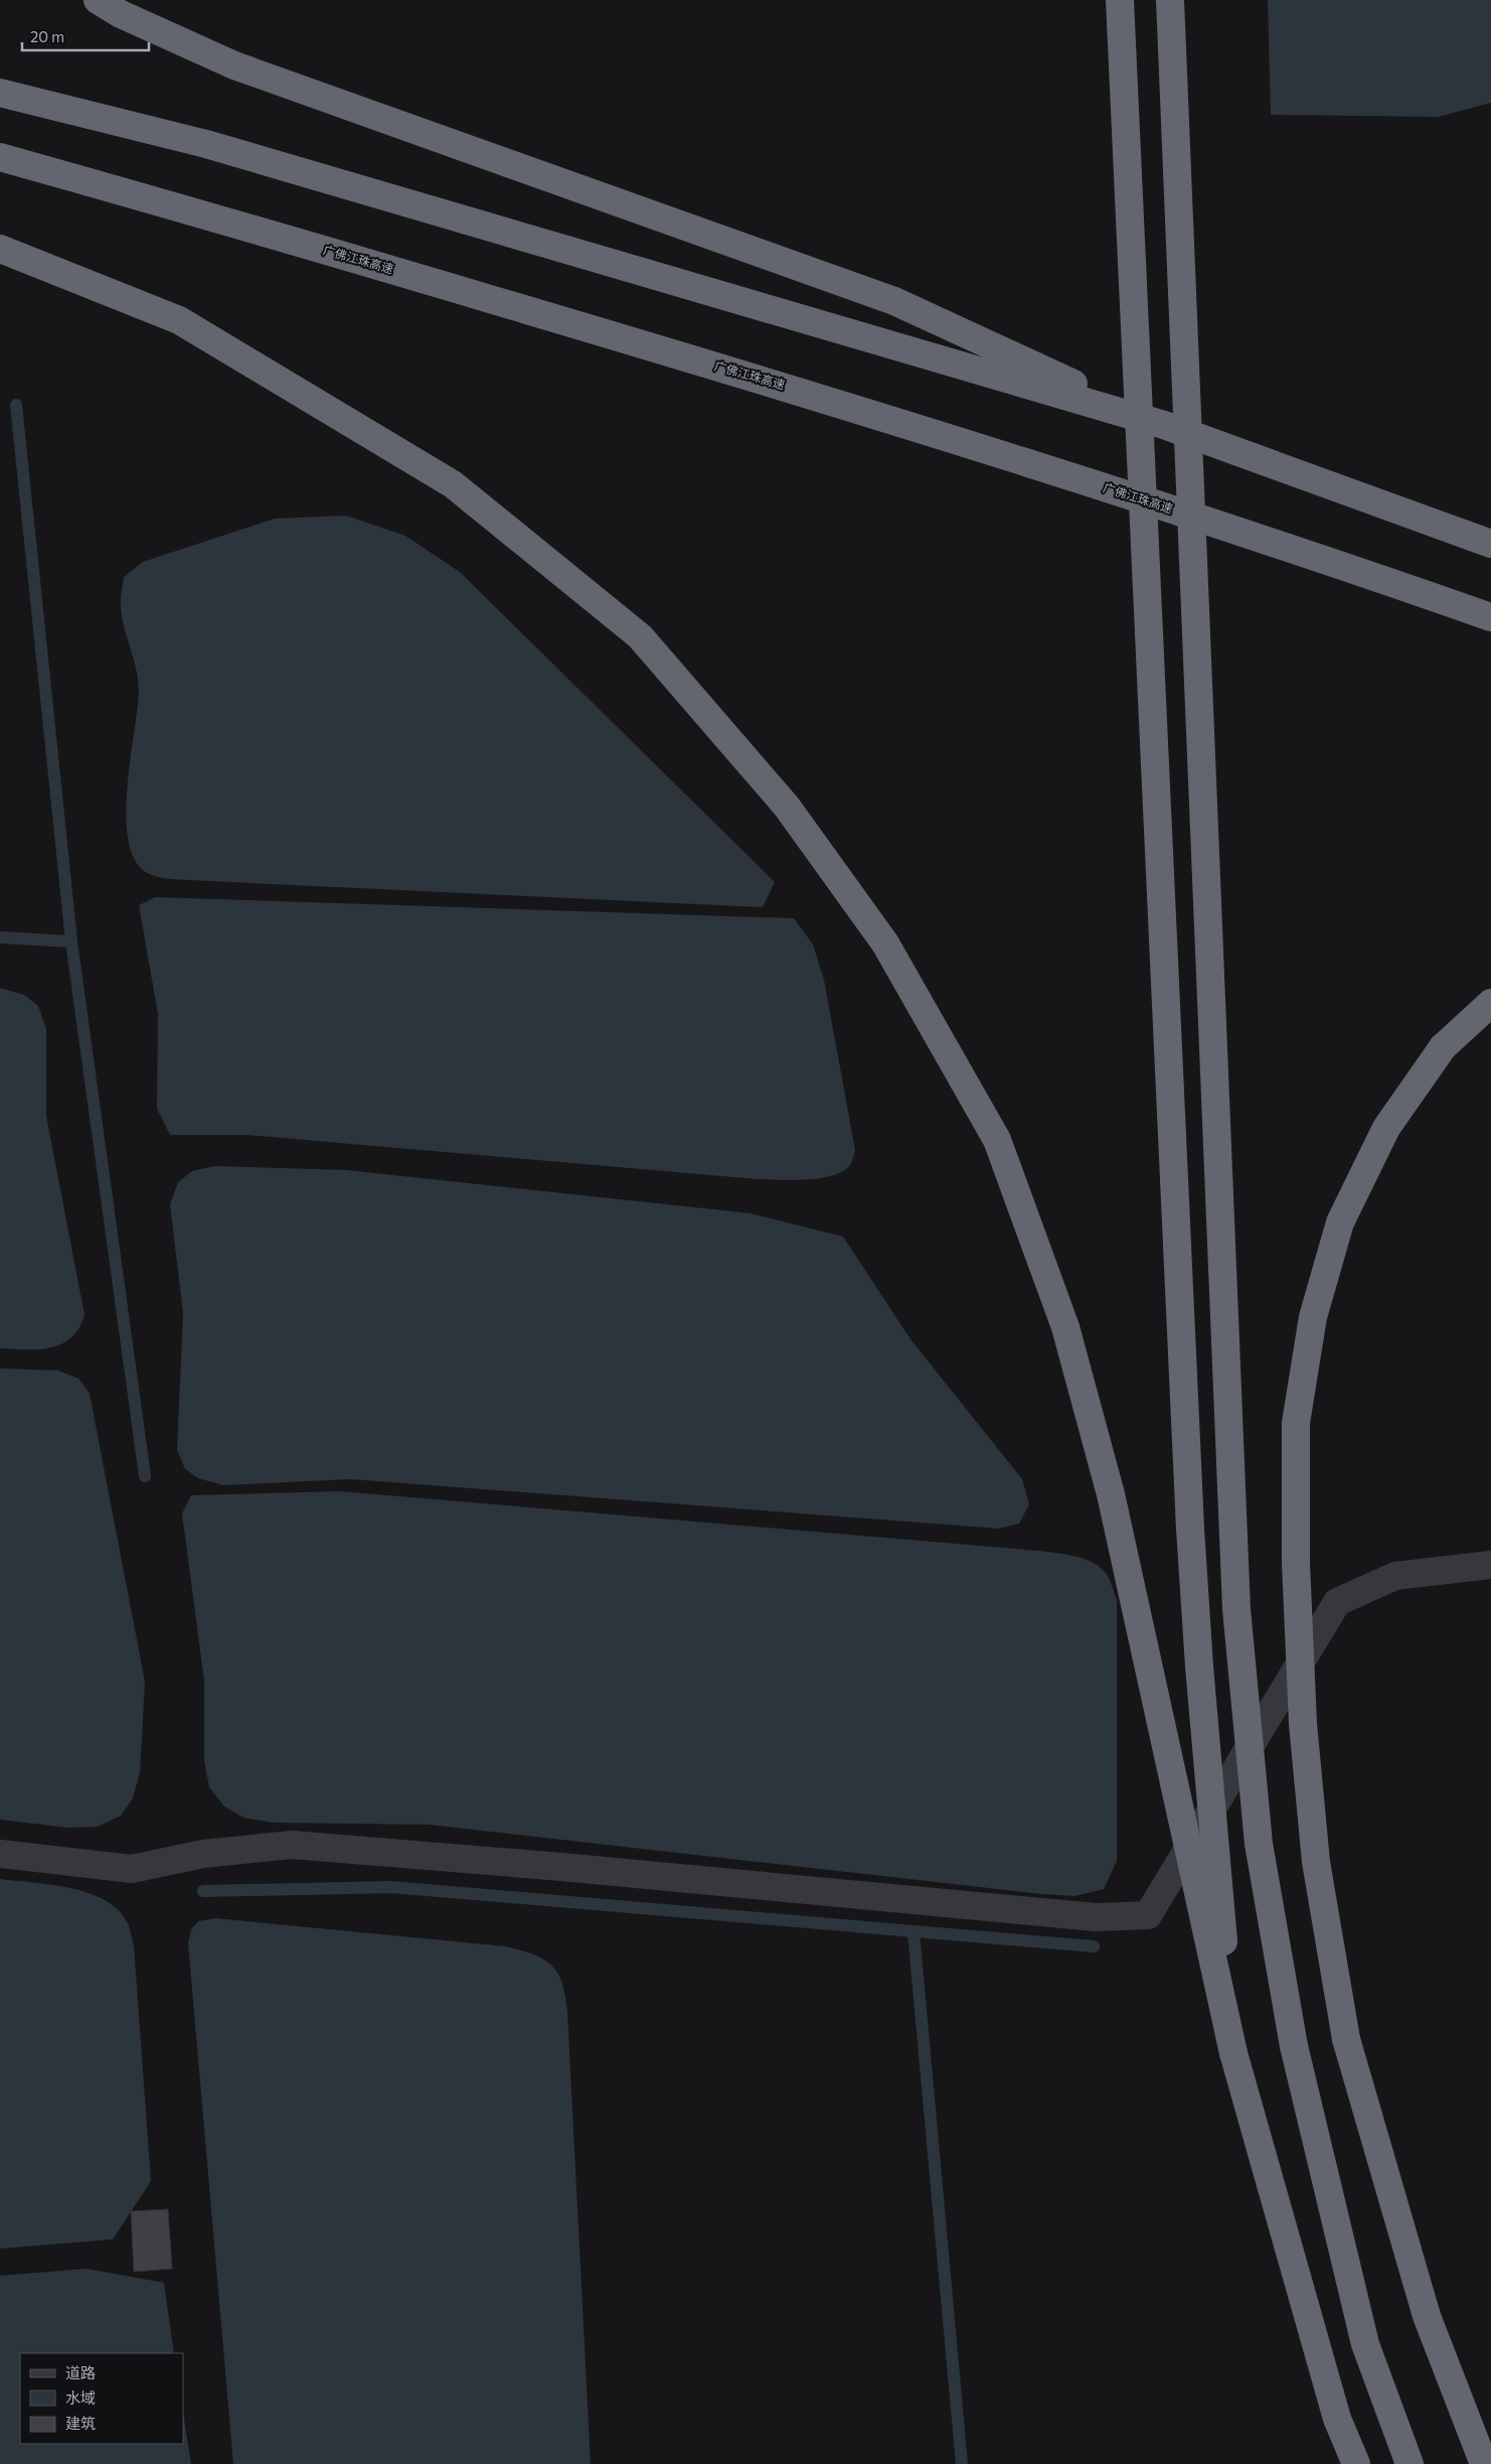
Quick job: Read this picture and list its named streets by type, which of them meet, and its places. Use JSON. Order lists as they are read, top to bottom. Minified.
{"streets":{"highway":["广佛江珠高速"]},"legend":["道路","水域","建筑"],"scale_bar":"20 m"}
